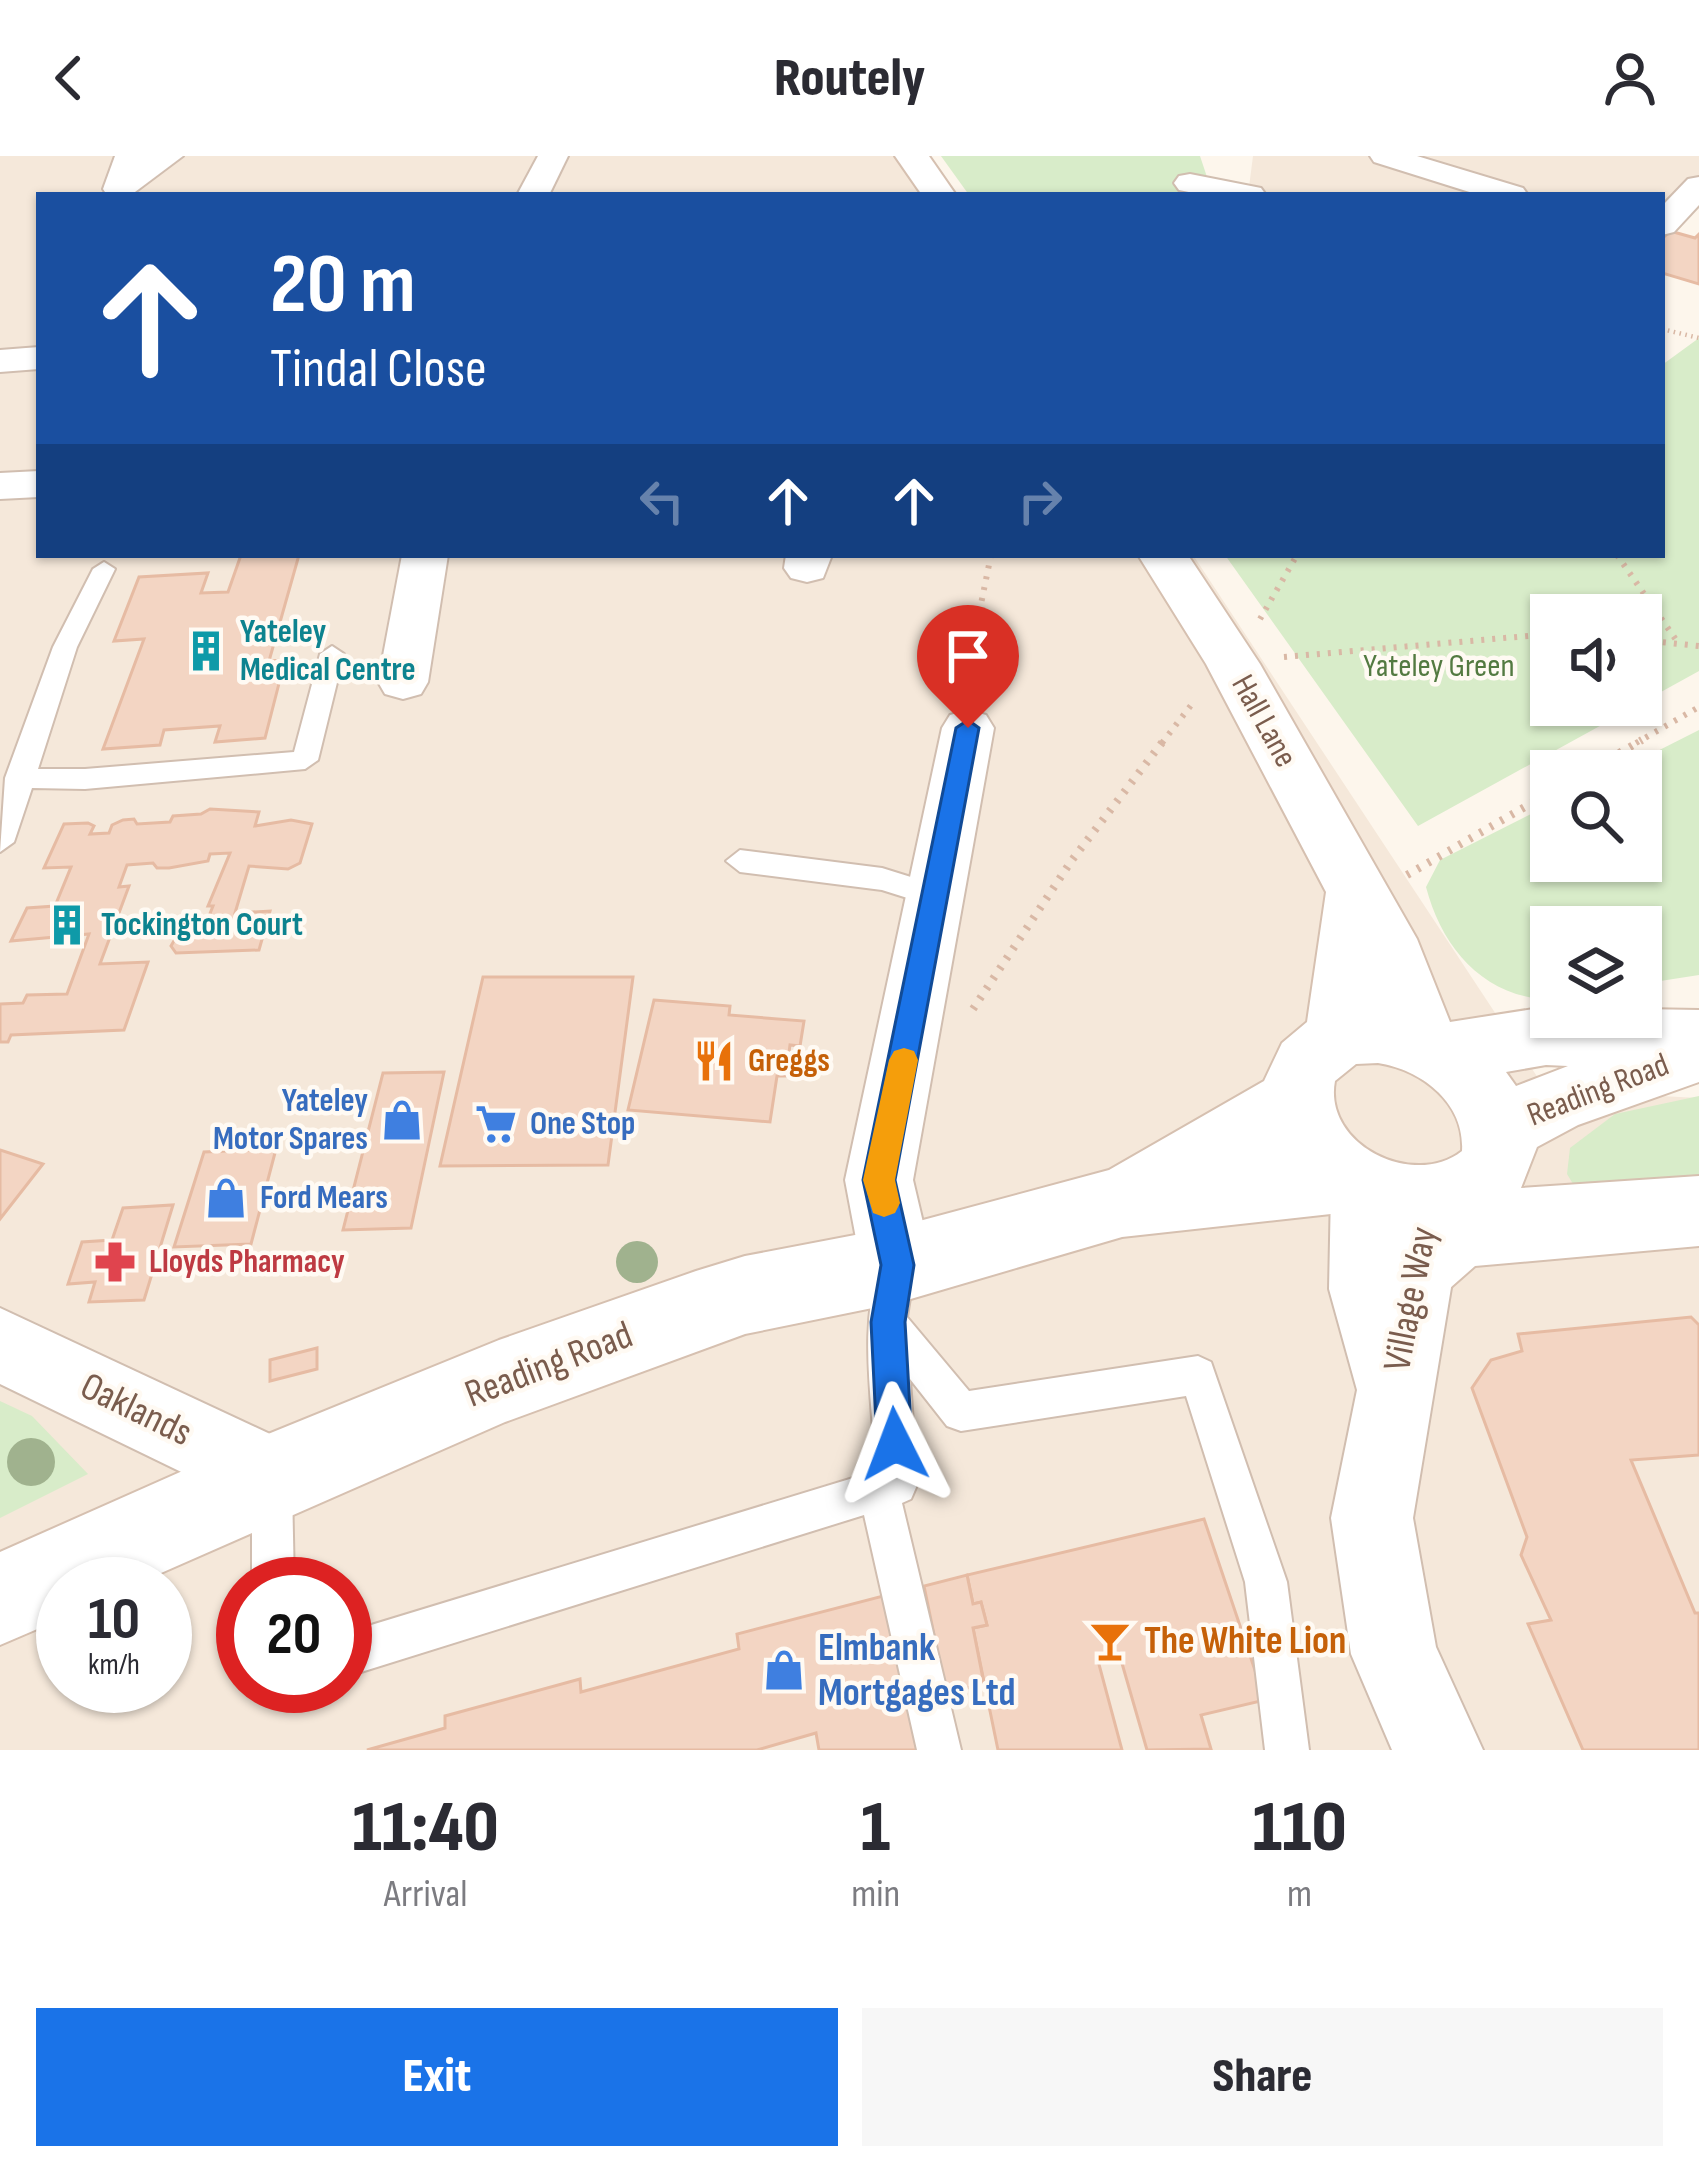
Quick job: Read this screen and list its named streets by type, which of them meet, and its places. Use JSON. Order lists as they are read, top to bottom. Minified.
{"streets":{"main road":["Hall Lane","Reading Road"],"street":["Village Way","Oaklands"]},"crossings":[["Hall Lane","Reading Road"],["Hall Lane","Village Way"],["Reading Road","Village Way"],["Reading Road","Oaklands"]],"parks":["Yateley Green"],"places":{"building":["Yateley Medical Centre","Tockington Court"],"restaurant":["Greggs"],"shop":["Yateley Motor Spares","Ford Mears","Elmbank Mortgages Ltd"],"supermarket":["One Stop"],"pharmacy":["Lloyds Pharmacy"],"bar":["The White Lion"]},"page":{"header":"Routely","turn":["20 m","Tindal Close"],"speed":"10 km/h","limit":"20","eta":["11:40","Arrival","1","min","110","m"],"buttons":["Exit","Share"]}}
